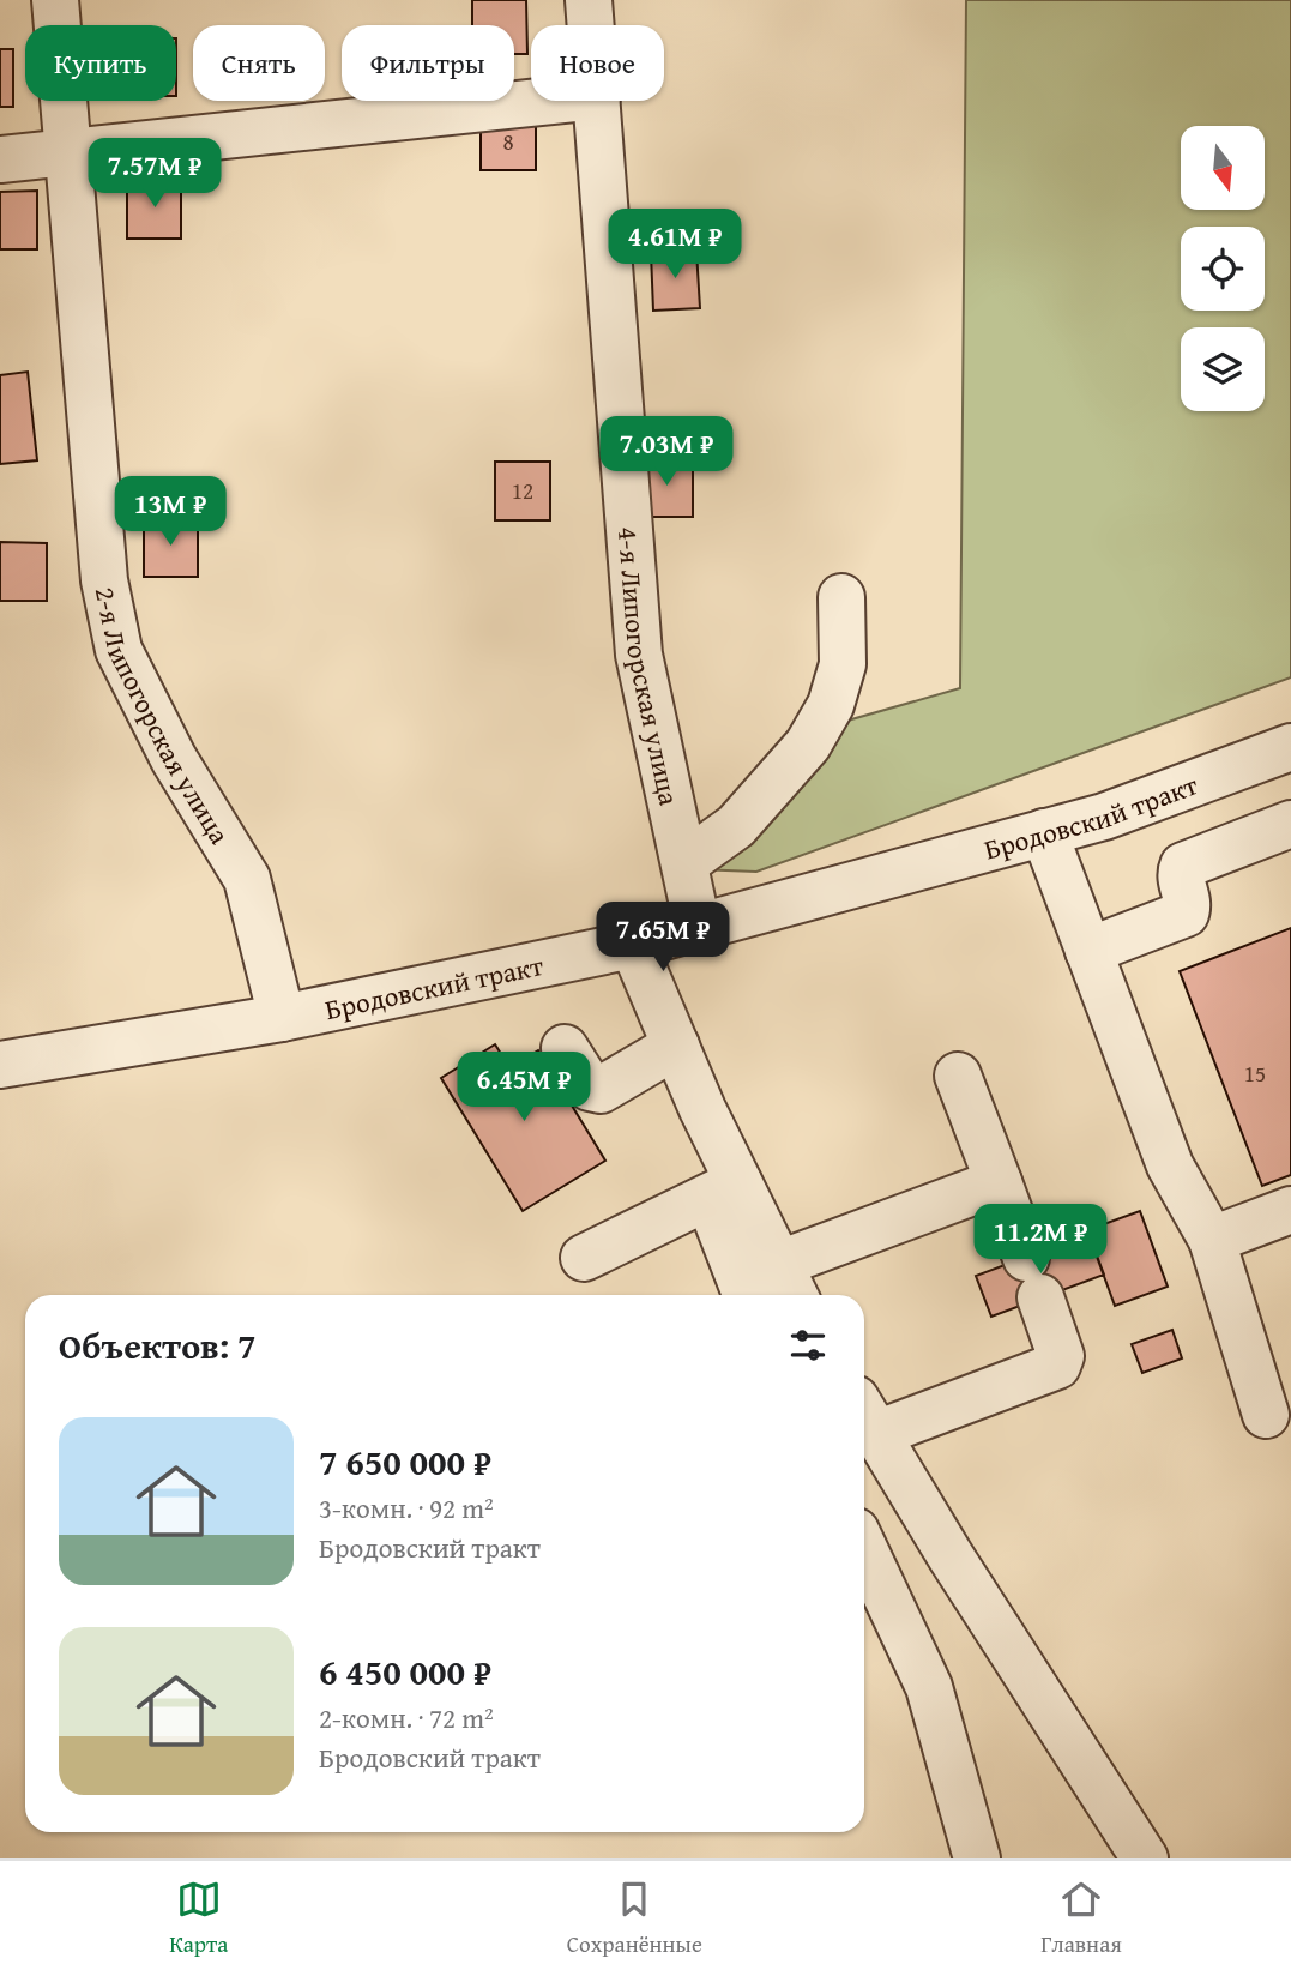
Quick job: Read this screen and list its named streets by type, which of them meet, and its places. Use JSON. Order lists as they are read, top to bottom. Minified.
{"streets":{"street":["4-я Липогорская улица","2-я Липогорская улица","Бродовский тракт"]},"crossings":[["4-я Липогорская улица","Бродовский тракт"],["2-я Липогорская улица","Бродовский тракт"]],"house_numbers":["8","12","15"],"north":"bottom","page":{"chip":["Купить","Снять","Фильтры","Новое"],"price":["7.57M ₽","4.61M ₽","7.03M ₽","13M ₽","7.65M ₽","6.45M ₽","11.2M ₽"],"heading":"Объектов: 7","list":[{"name":"7 650 000 ₽","note":"3-комн. · 92 m² · Бродовский тракт"},{"name":"6 450 000 ₽","note":"2-комн. · 72 m² · Бродовский тракт"}],"tabs":["Карта","Сохранённые","Главная"]}}
